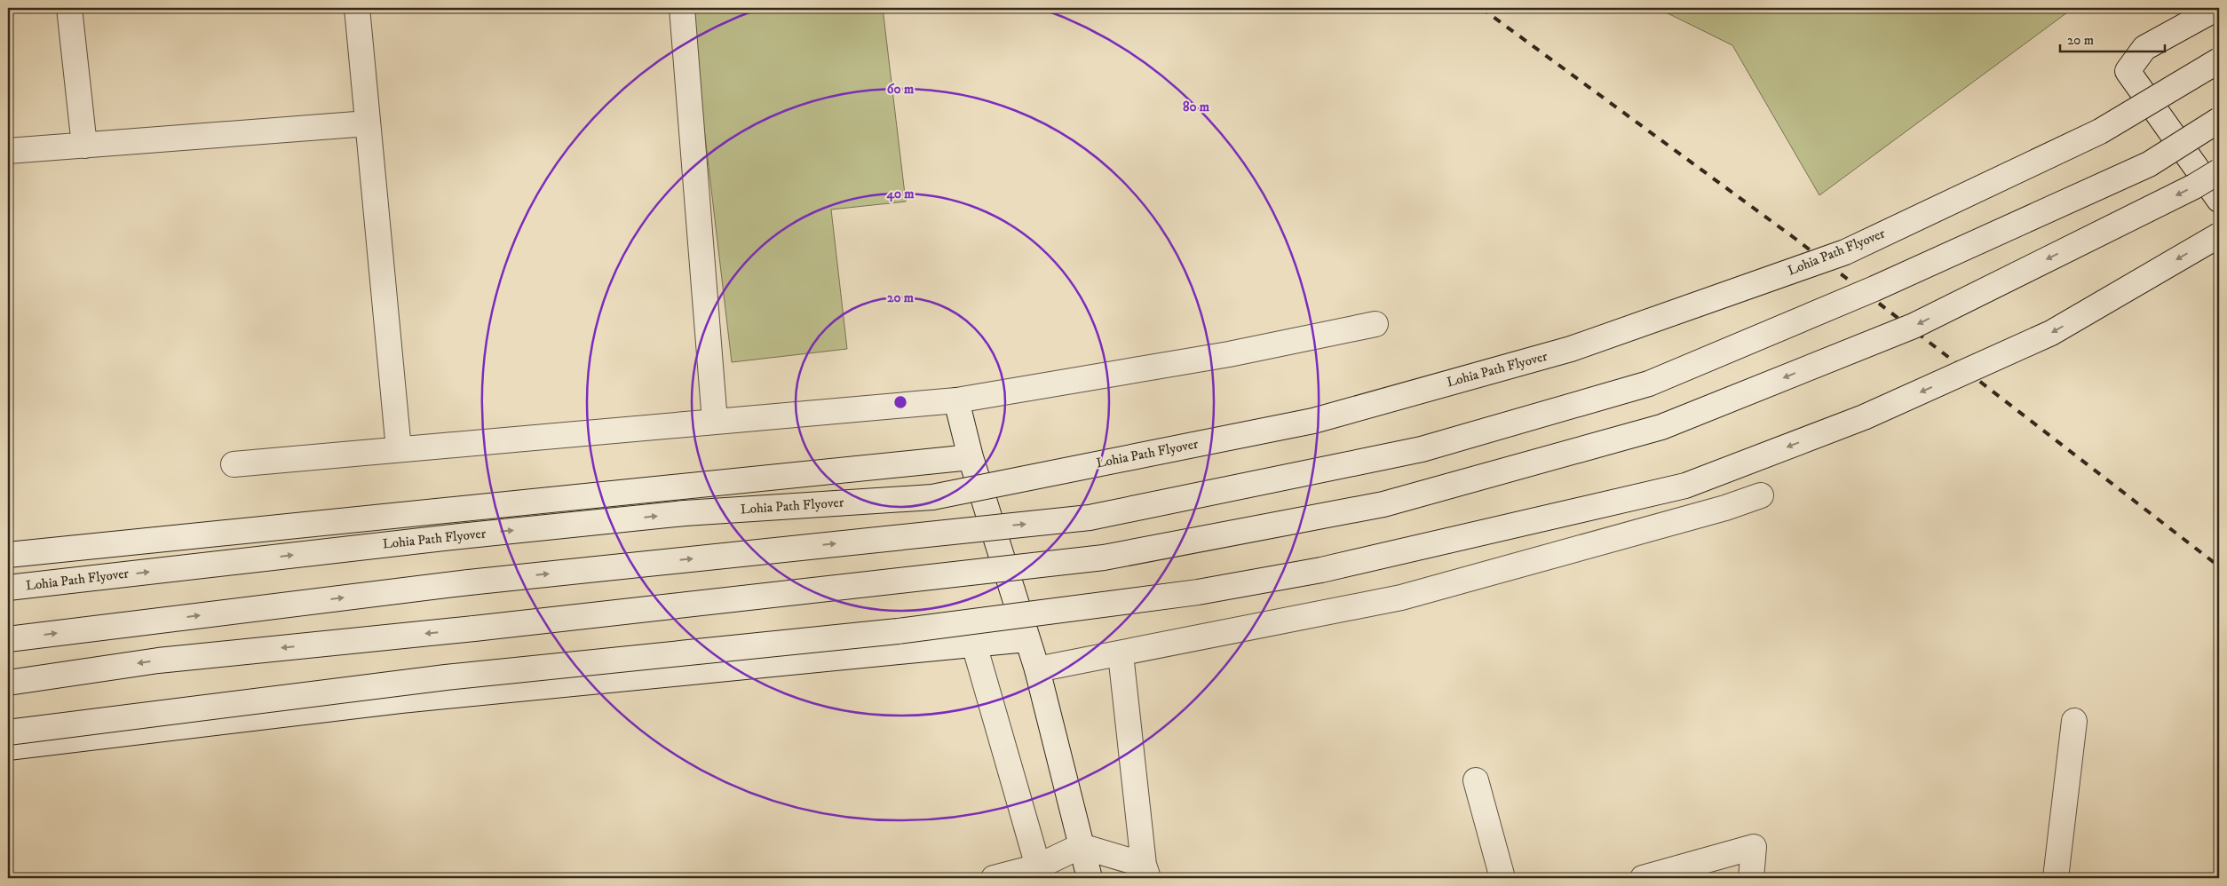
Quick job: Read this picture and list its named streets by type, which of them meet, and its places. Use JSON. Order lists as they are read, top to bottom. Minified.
{"streets":{"main road":["Lohia Path Flyover"]},"scale_bar":"20 m","rings":["60 m","80 m","40 m","20 m"]}
